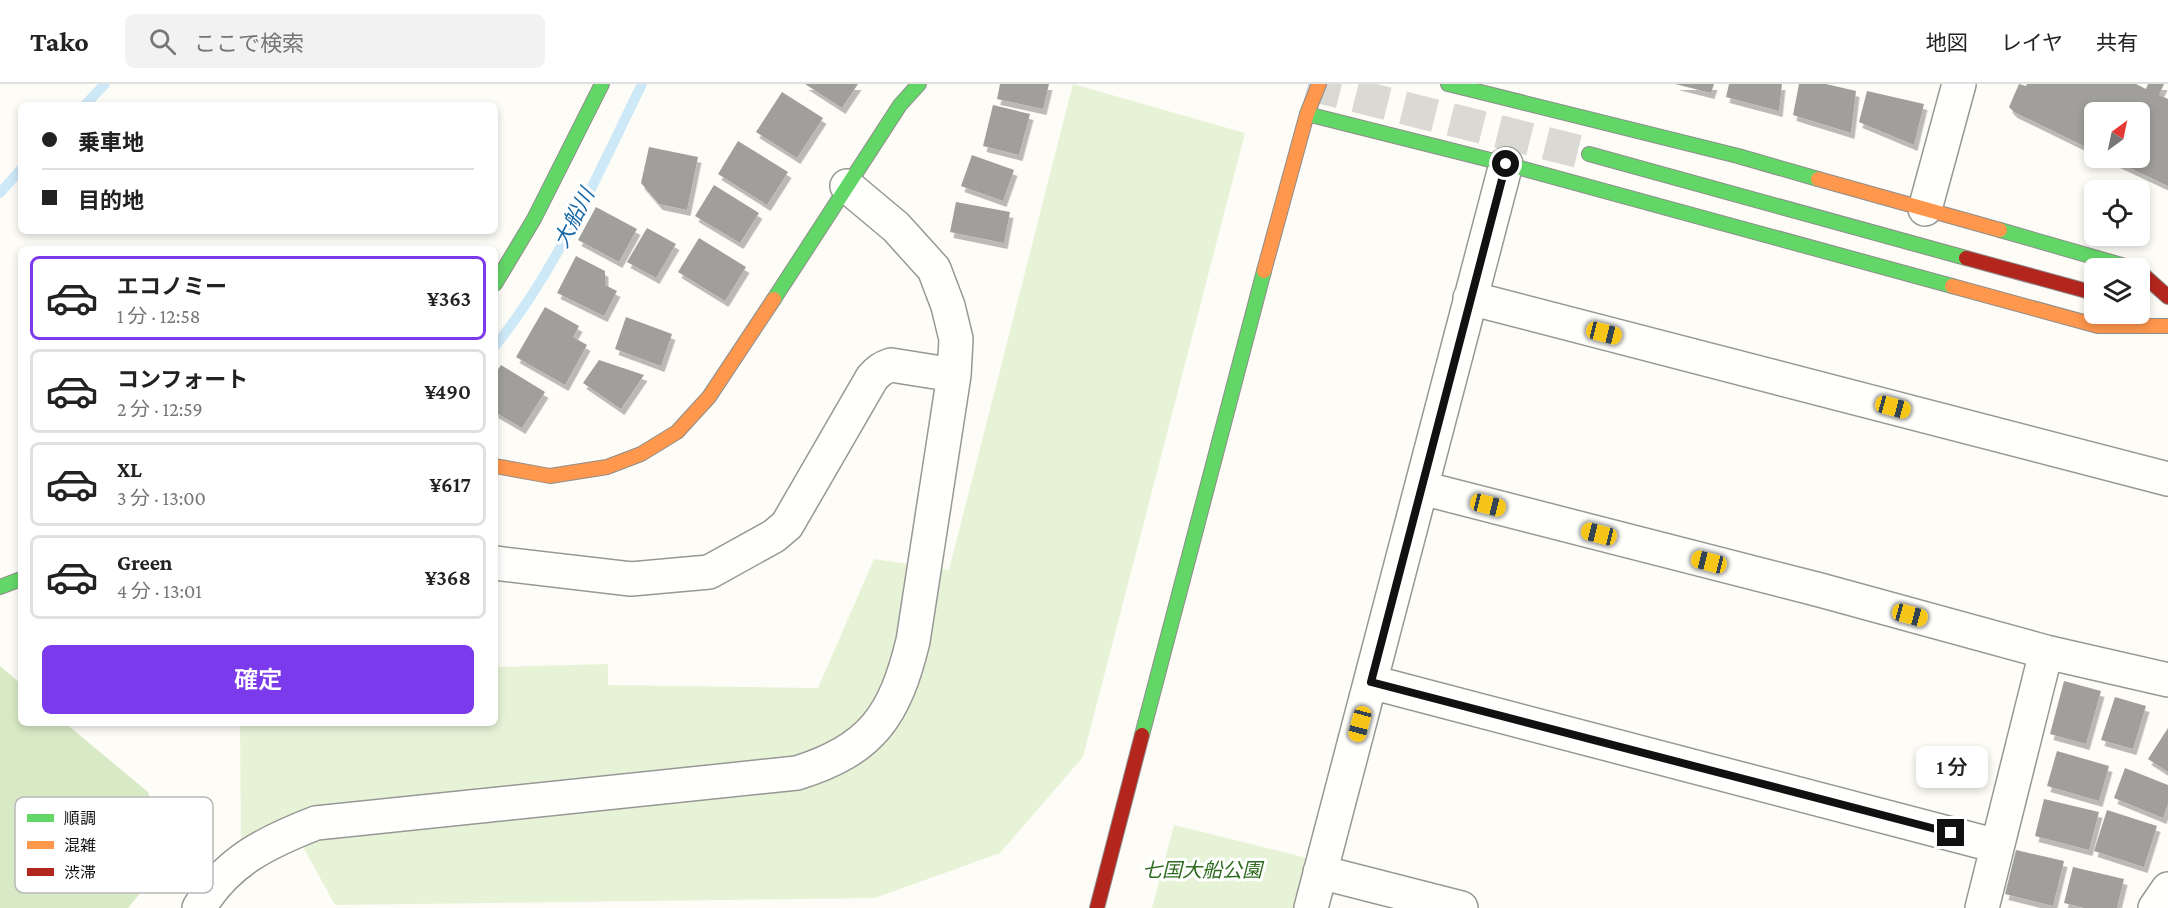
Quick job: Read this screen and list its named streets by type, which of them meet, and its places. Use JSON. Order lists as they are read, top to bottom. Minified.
{"water":["大船川"],"parks":["七国大船公園"],"legend":["順調","混雑","渋滞"],"north":"top right","page":{"header":"Tako","search":"ここで検索","nav":["地図","レイヤ","共有"],"banner":["乗車地","目的地"],"list":[{"name":"エコノミー","note":"1 分 · 12:58","value":"¥363"},{"name":"コンフォート","note":"2 分 · 12:59","value":"¥490"},{"name":"XL","note":"3 分 · 13:00","value":"¥617"},{"name":"Green","note":"4 分 · 13:01","value":"¥368"}],"buttons":"確定","bubble":"1 分"}}
